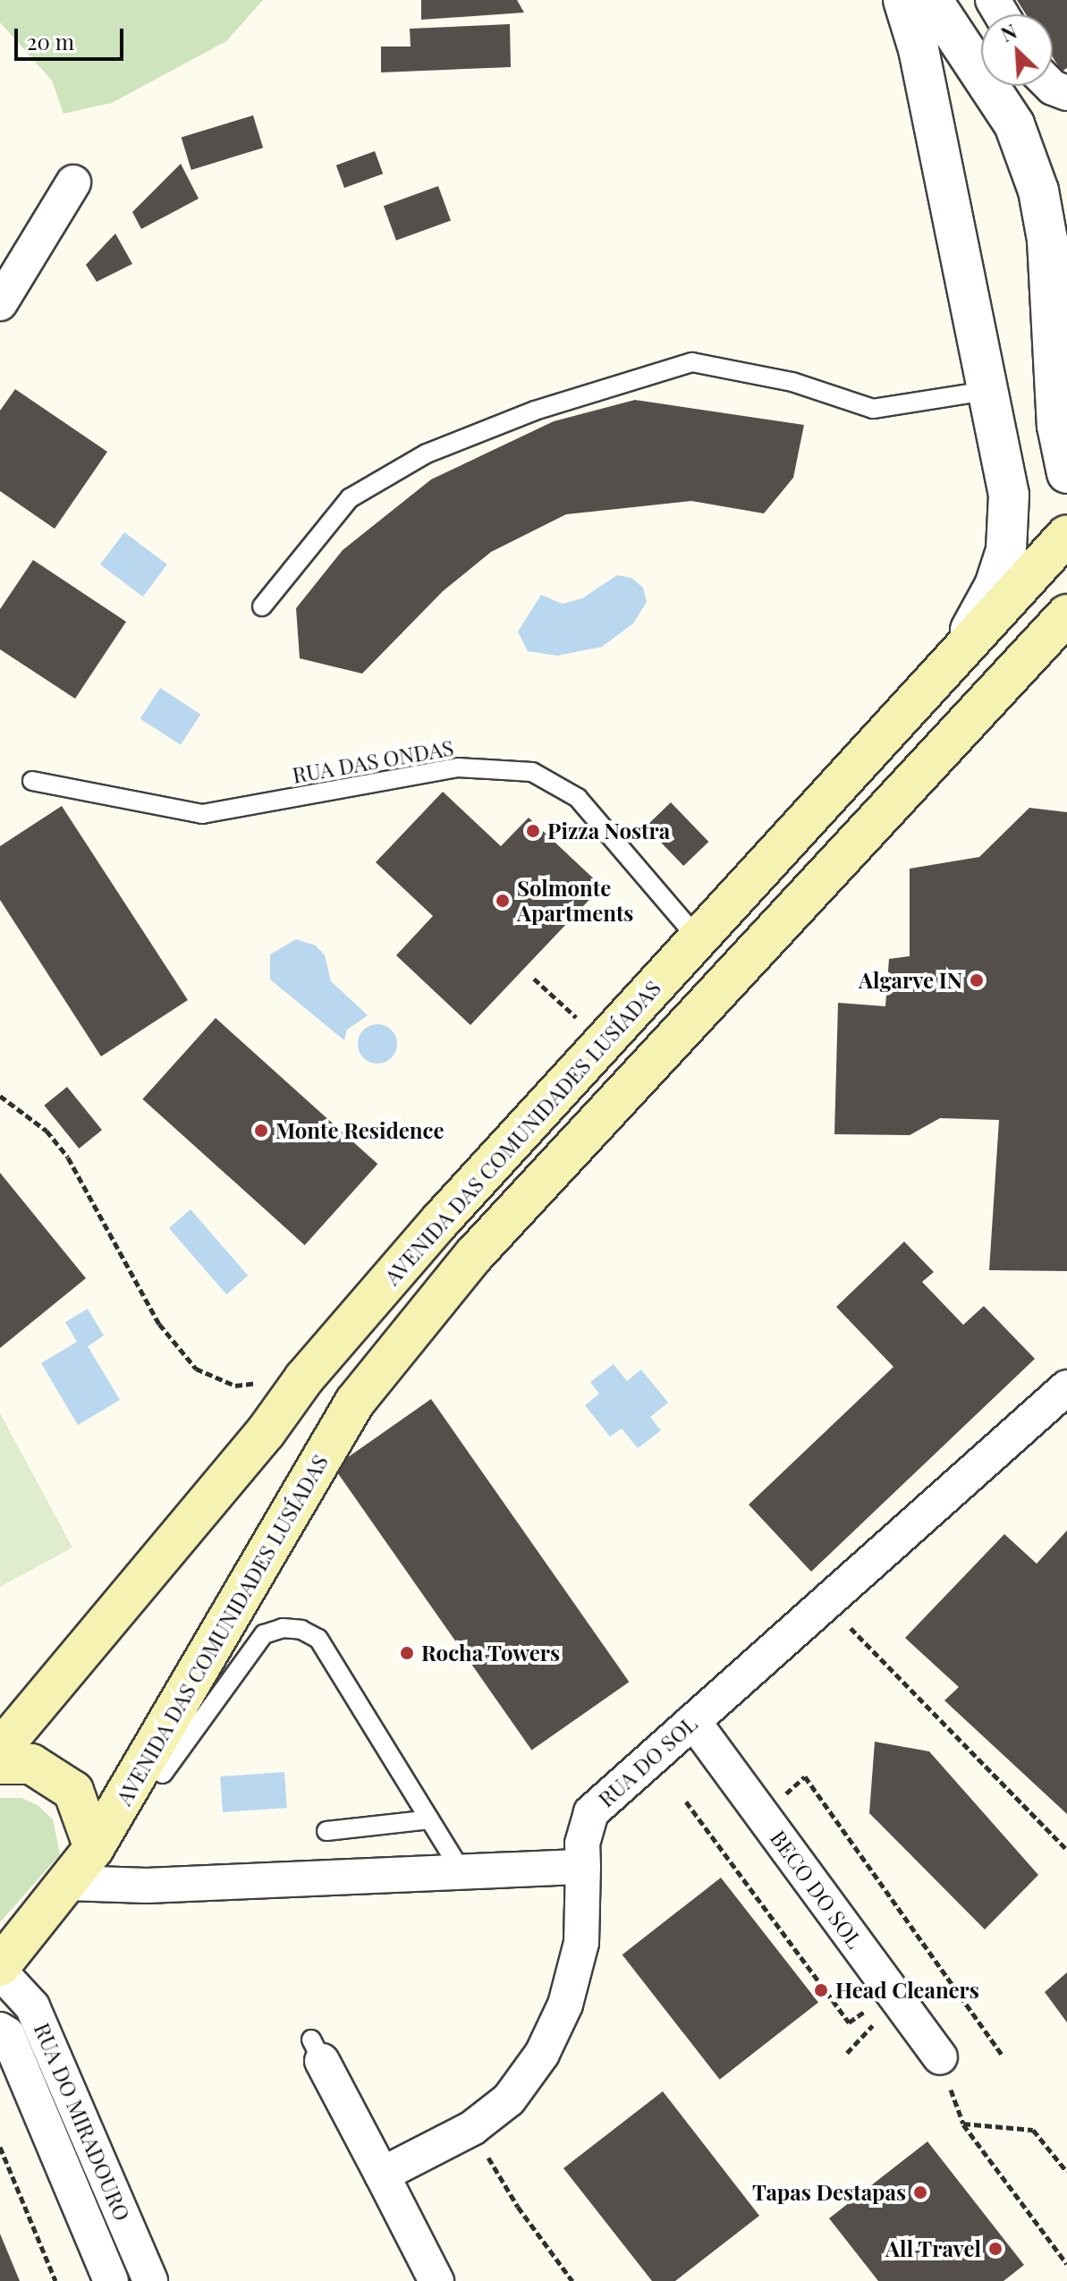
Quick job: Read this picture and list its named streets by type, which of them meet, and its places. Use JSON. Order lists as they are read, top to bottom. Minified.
{"streets":{"main road":["AVENIDA DAS COMUNIDADES LUSÍADAS"],"street":["RUA DO SOL","BECO DO SOL","RUA DO MIRADOURO"],"lane":["RUA DAS ONDAS"]},"crossings":[["RUA DAS ONDAS","AVENIDA DAS COMUNIDADES LUSÍADAS"],["AVENIDA DAS COMUNIDADES LUSÍADAS","RUA DO MIRADOURO"],["RUA DO SOL","BECO DO SOL"]],"places":["Pizza Nostra","Solmonte Apartments","Algarve IN","Monte Residence","Rocha Towers","Head Cleaners","Tapas Destapas","All Travel"],"scale_bar":"20 m","north":"top left"}
